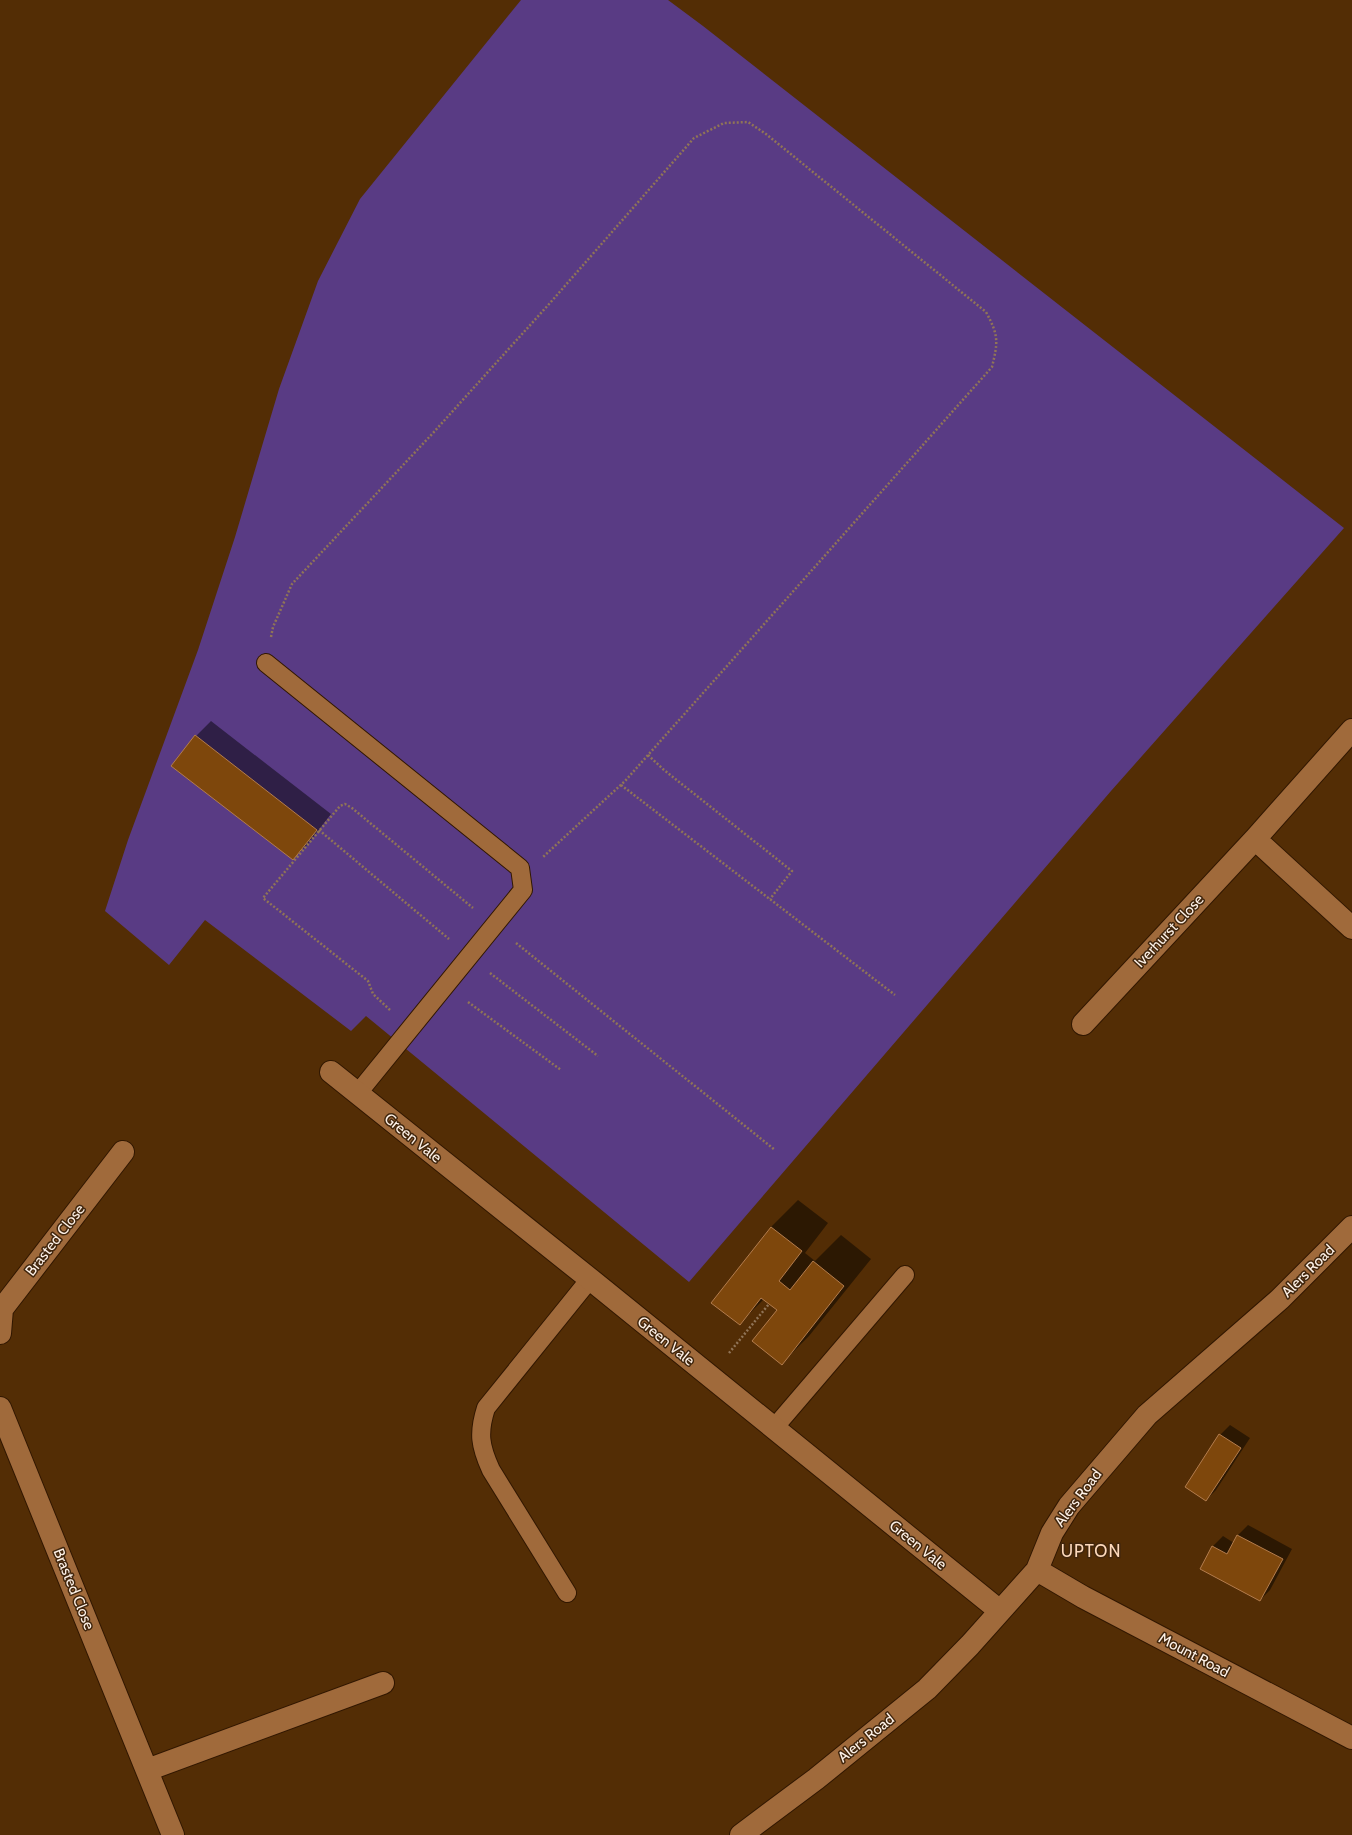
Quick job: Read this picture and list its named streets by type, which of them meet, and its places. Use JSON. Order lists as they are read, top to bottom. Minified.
{"streets":{"street":["Iverhurst Close","Green Vale","Brasted Close","Alers Road","Mount Road"]},"crossings":[["Green Vale","Alers Road"],["Alers Road","Mount Road"]],"districts":["UPTON"]}
